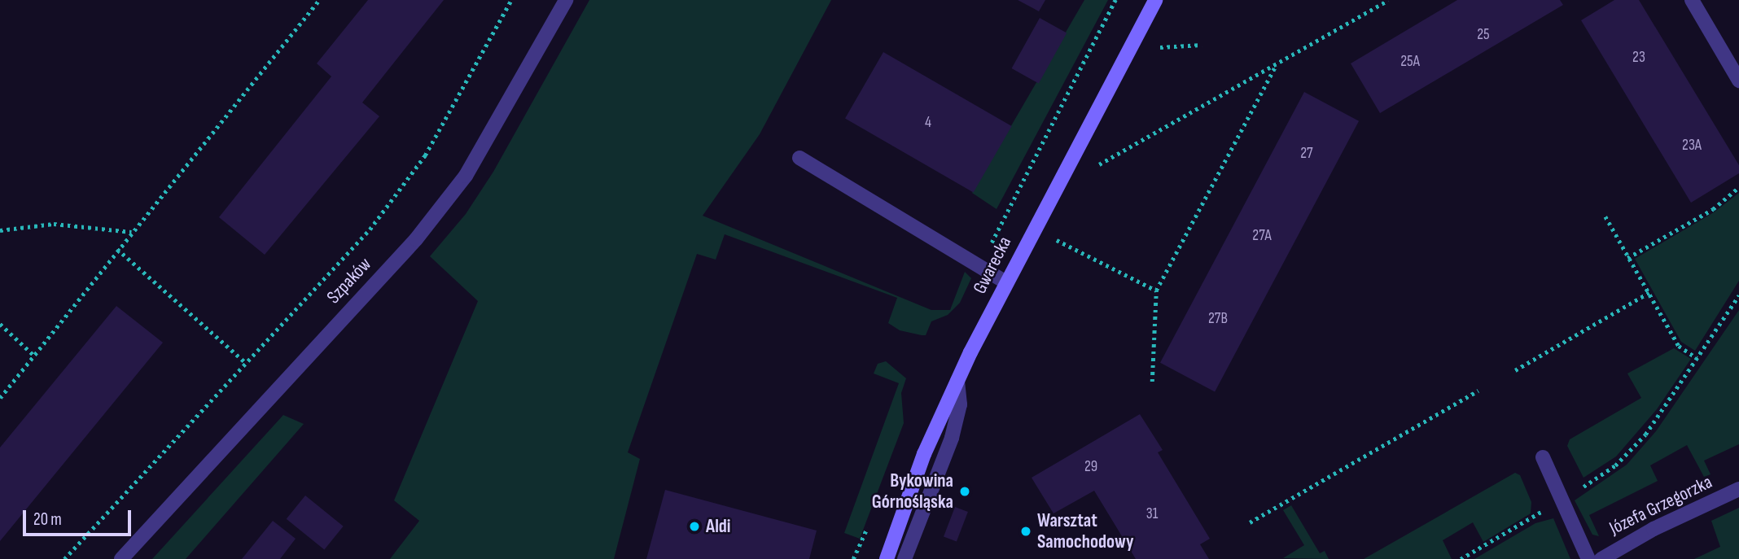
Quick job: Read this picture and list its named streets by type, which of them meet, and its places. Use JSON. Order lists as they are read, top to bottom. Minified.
{"streets":{"street":["Gwarecka","Szpaków","Józefa Grzegorzka"]},"places":["Bykowina Górnośląska","Aldi","Warsztat Samochodowy"],"house_numbers":["25","23","25A","4","23A","27","27A","27B","29","31"],"scale_bar":"20 m"}
